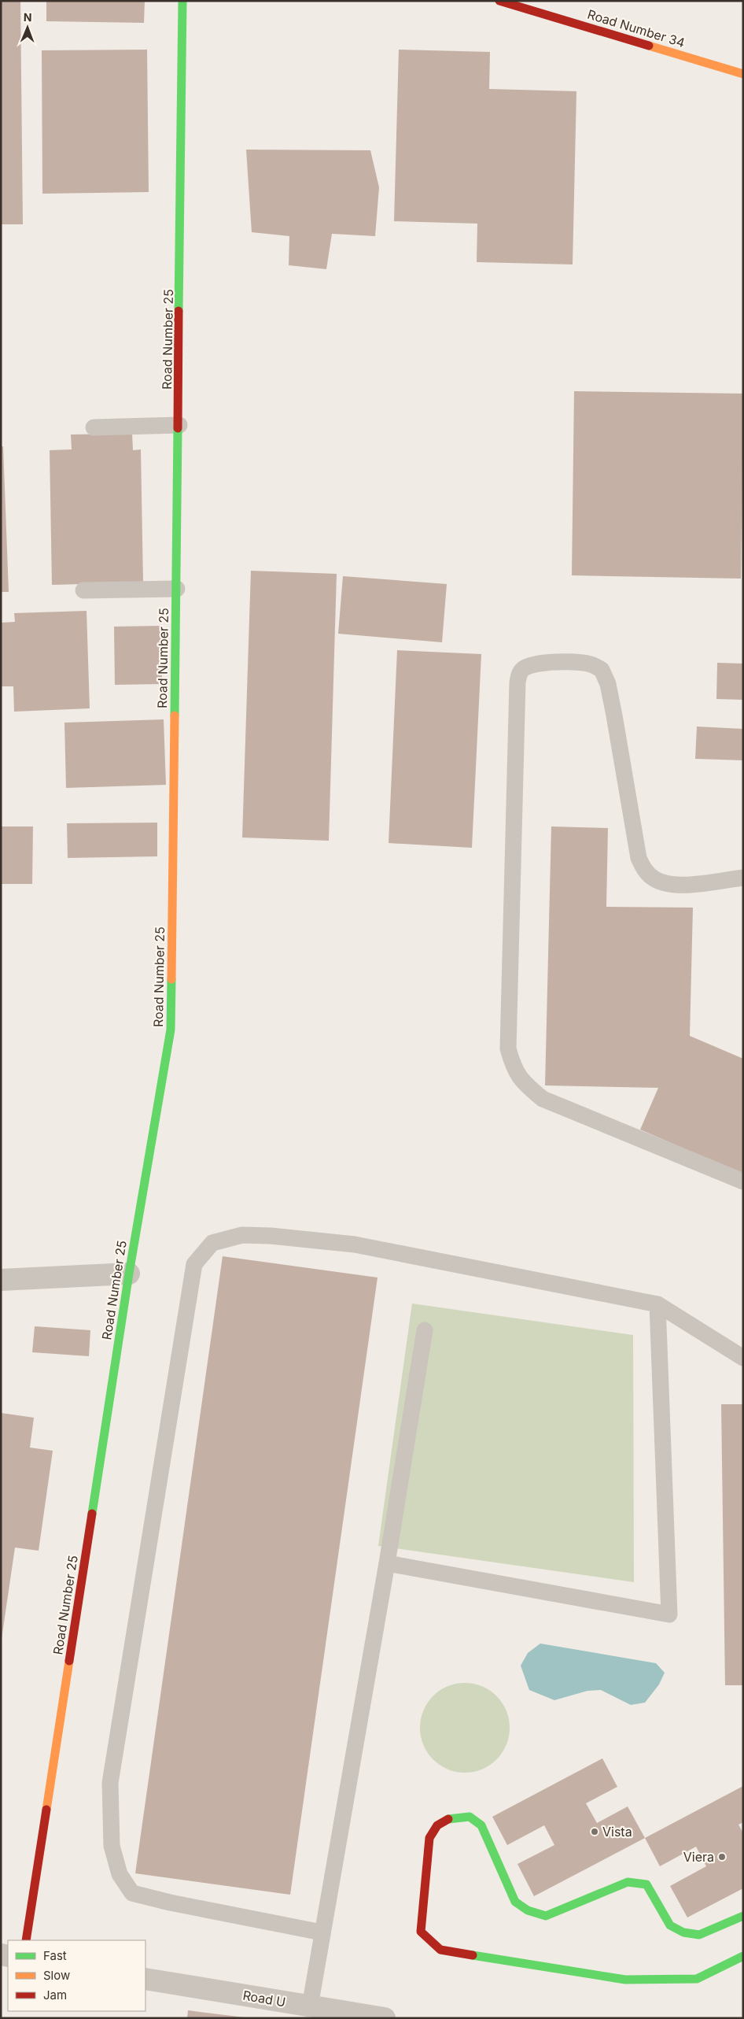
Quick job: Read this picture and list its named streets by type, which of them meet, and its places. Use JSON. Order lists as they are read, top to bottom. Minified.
{"streets":{"street":["Road Number 34","Road Number 25","Road U"]},"places":["Vista","Viera"],"legend":["Fast","Slow","Jam"],"north":"top"}
